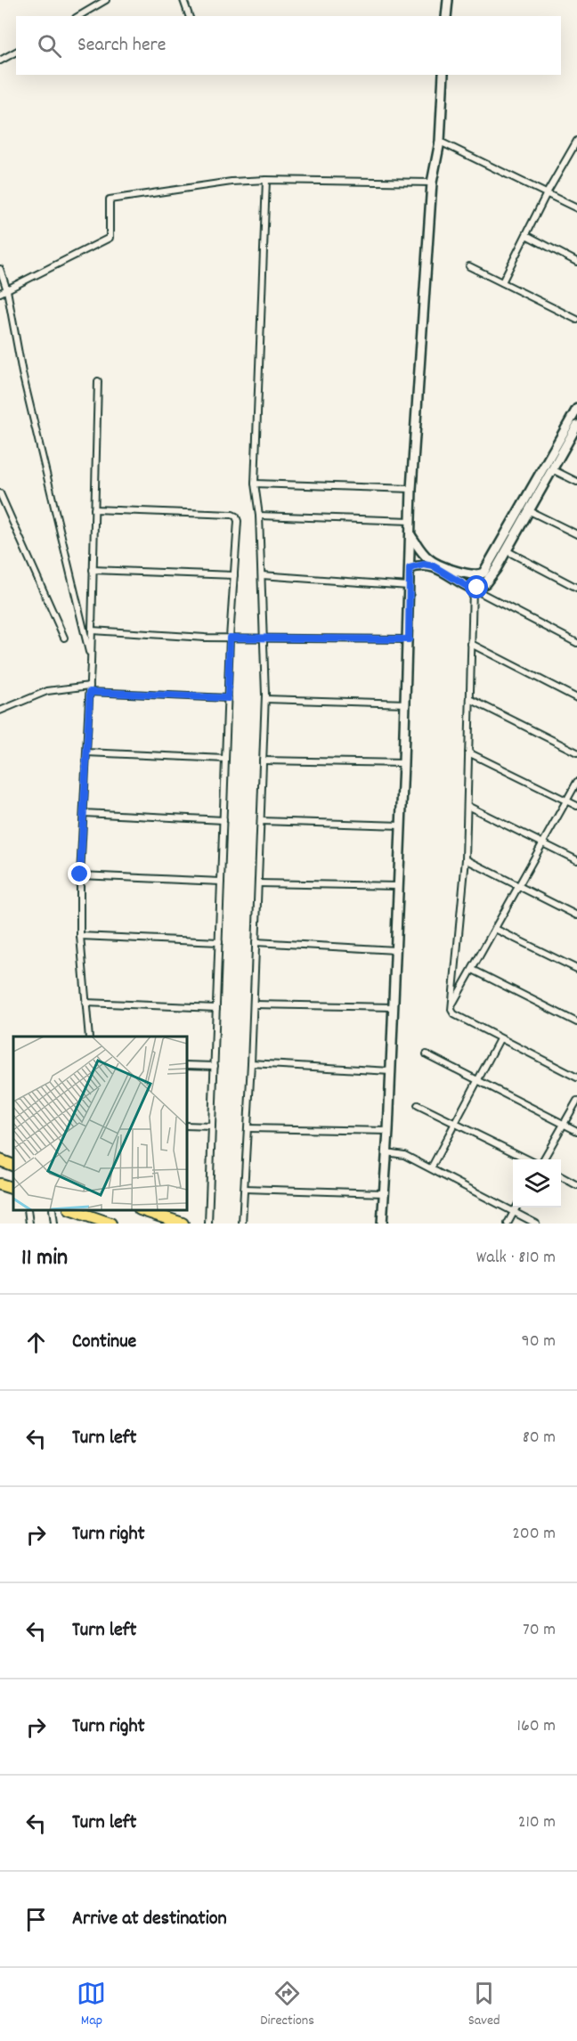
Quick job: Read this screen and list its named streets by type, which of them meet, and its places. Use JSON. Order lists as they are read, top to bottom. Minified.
{"page":{"search":"Search here","heading":["11 min","Walk · 810 m"],"list":[["Continue","90 m"],["Turn left","80 m"],["Turn right","200 m"],["Turn left","70 m"],["Turn right","160 m"],["Turn left","210 m"],"Arrive at destination"],"nav":["Map","Directions","Saved"]}}
